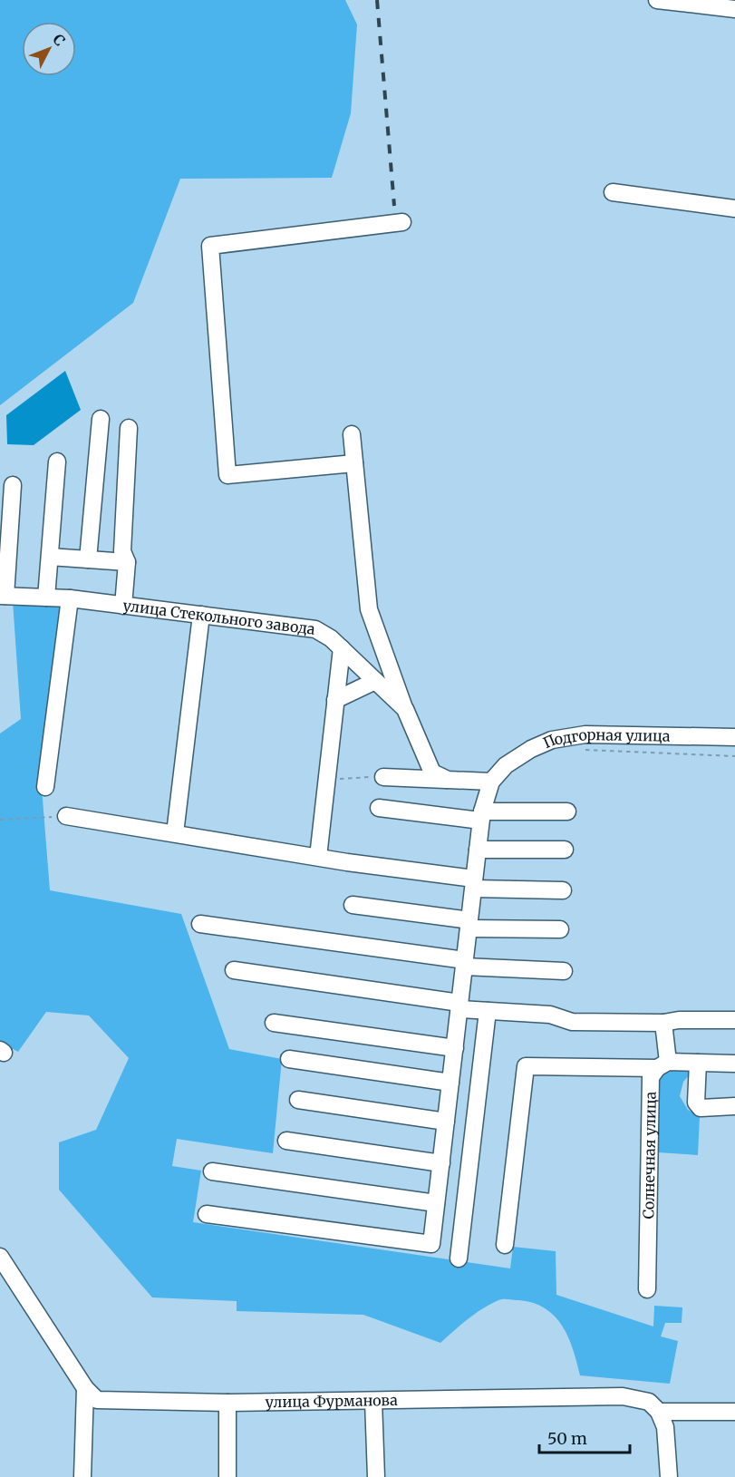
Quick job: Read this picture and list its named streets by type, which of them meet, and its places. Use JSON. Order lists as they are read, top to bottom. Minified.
{"streets":{"street":["улица Стекольного завода","Подгорная улица","Солнечная улица","улица Фурманова"]},"scale_bar":"50 m","north":"top right"}
